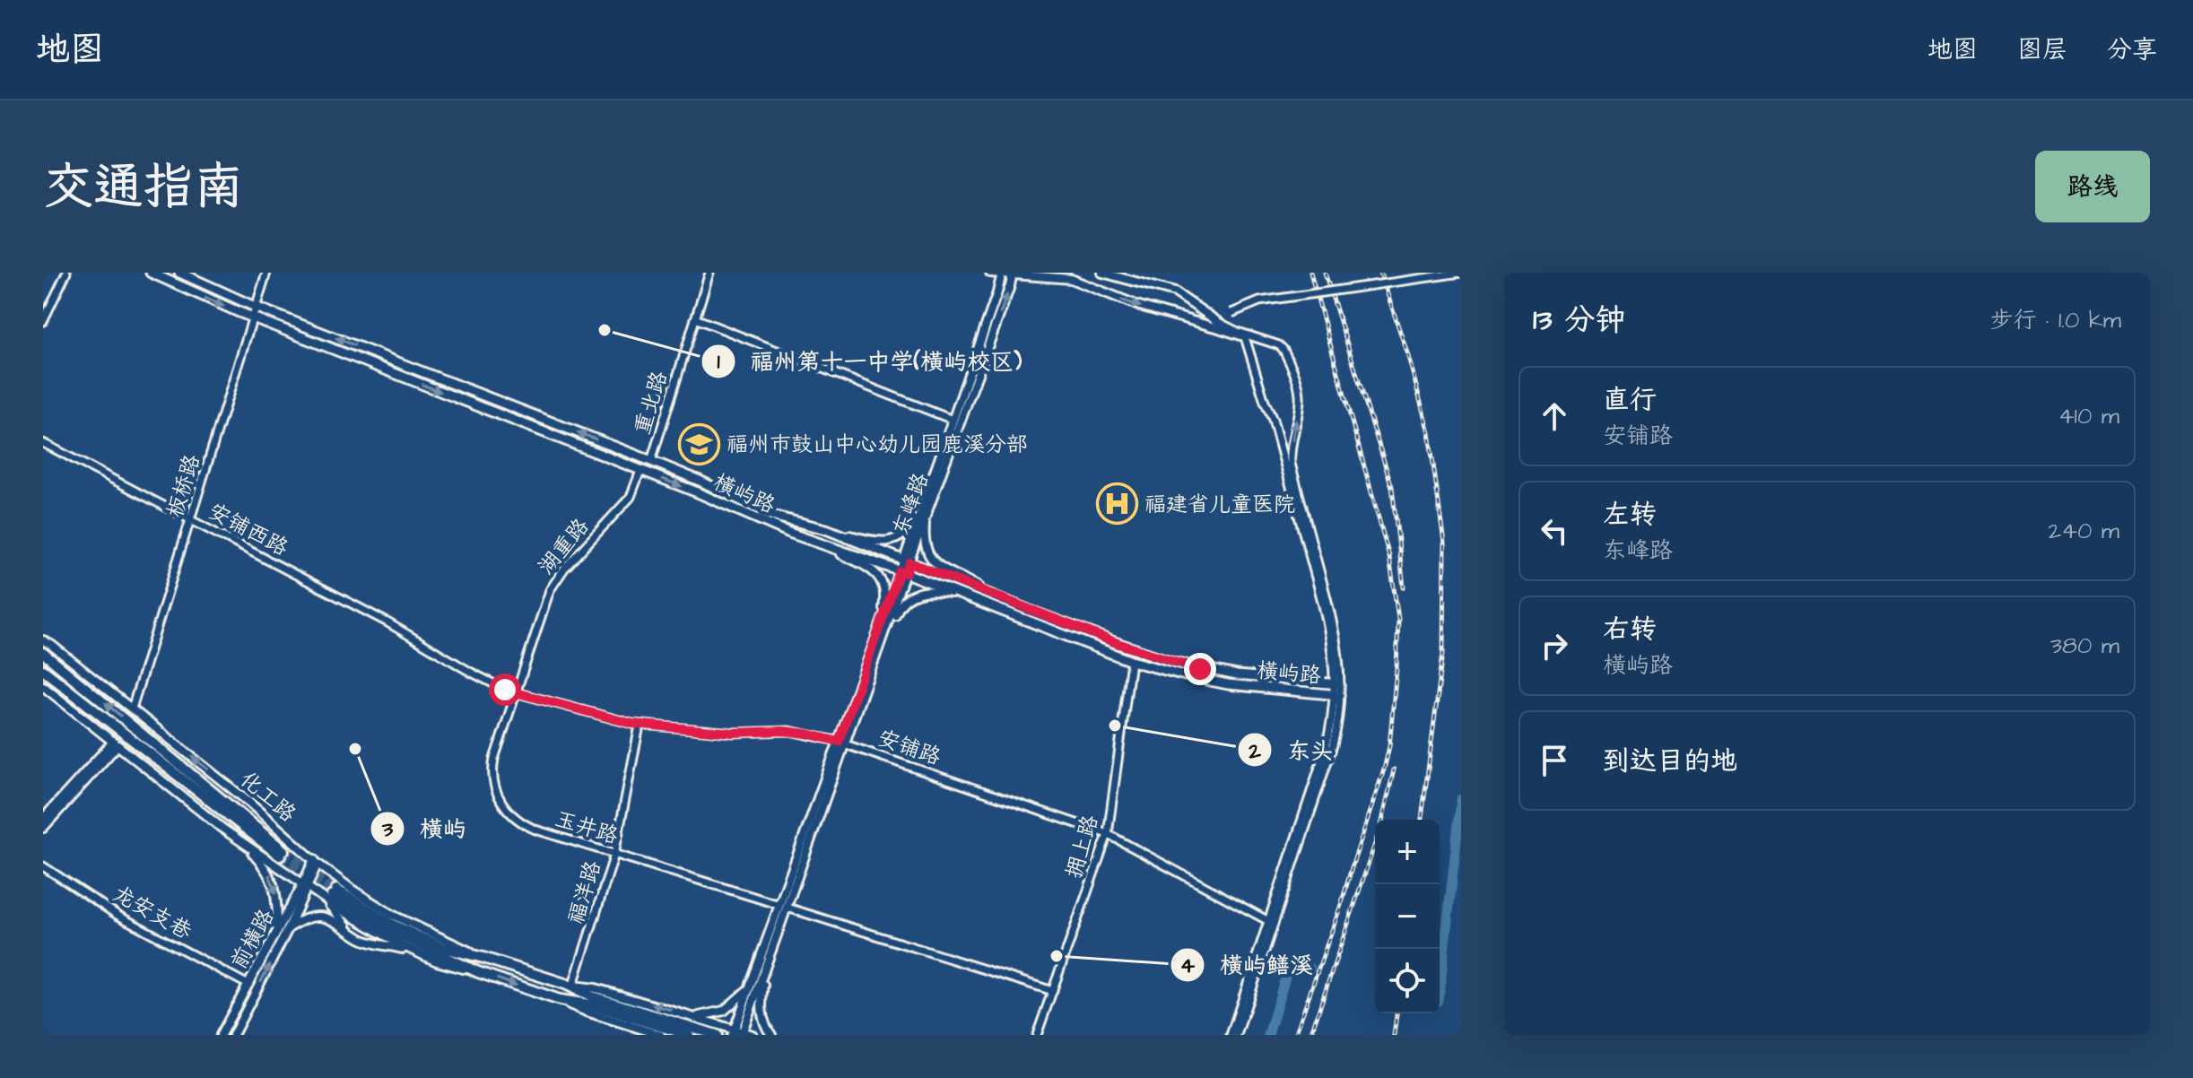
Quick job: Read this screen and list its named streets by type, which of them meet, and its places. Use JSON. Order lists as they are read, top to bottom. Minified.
{"streets":{"highway":["化工路"],"main road":["横屿路","东峰路","前横路"],"street":["重北路","板桥路","安铺西路","湖重路","安铺路","玉井路","拥上路","福洋路","龙安支巷"]},"crossings":[["重北路","横屿路"],["板桥路","横屿路"],["板桥路","安铺西路"],["板桥路","化工路"],["横屿路","东峰路"],["横屿路","湖重路"],["横屿路","拥上路"],["东峰路","安铺路"],["东峰路","玉井路"],["安铺西路","安铺路"],["湖重路","安铺路"],["湖重路","玉井路"],["安铺路","玉井路"],["安铺路","拥上路"],["安铺路","福洋路"],["化工路","福洋路"],["化工路","前横路"],["玉井路","拥上路"],["玉井路","福洋路"],["龙安支巷","前横路"]],"places":{"other":["福州第十一中学(横屿校区)","东头","横屿","横屿鳝溪"],"school or university":["福州市鼓山中心幼儿园鹿溪分部"],"hospital":["福建省儿童医院"]},"page":{"header":"地图","nav":["地图","图层","分享"],"title":"交通指南","buttons":"路线","heading":["13 分钟","步行 · 1.0 km"],"list":[["直行","安铺路","410 m"],["左转","东峰路","240 m"],["右转","横屿路","380 m"],"到达目的地"],"map_buttons":["+","−"]}}
